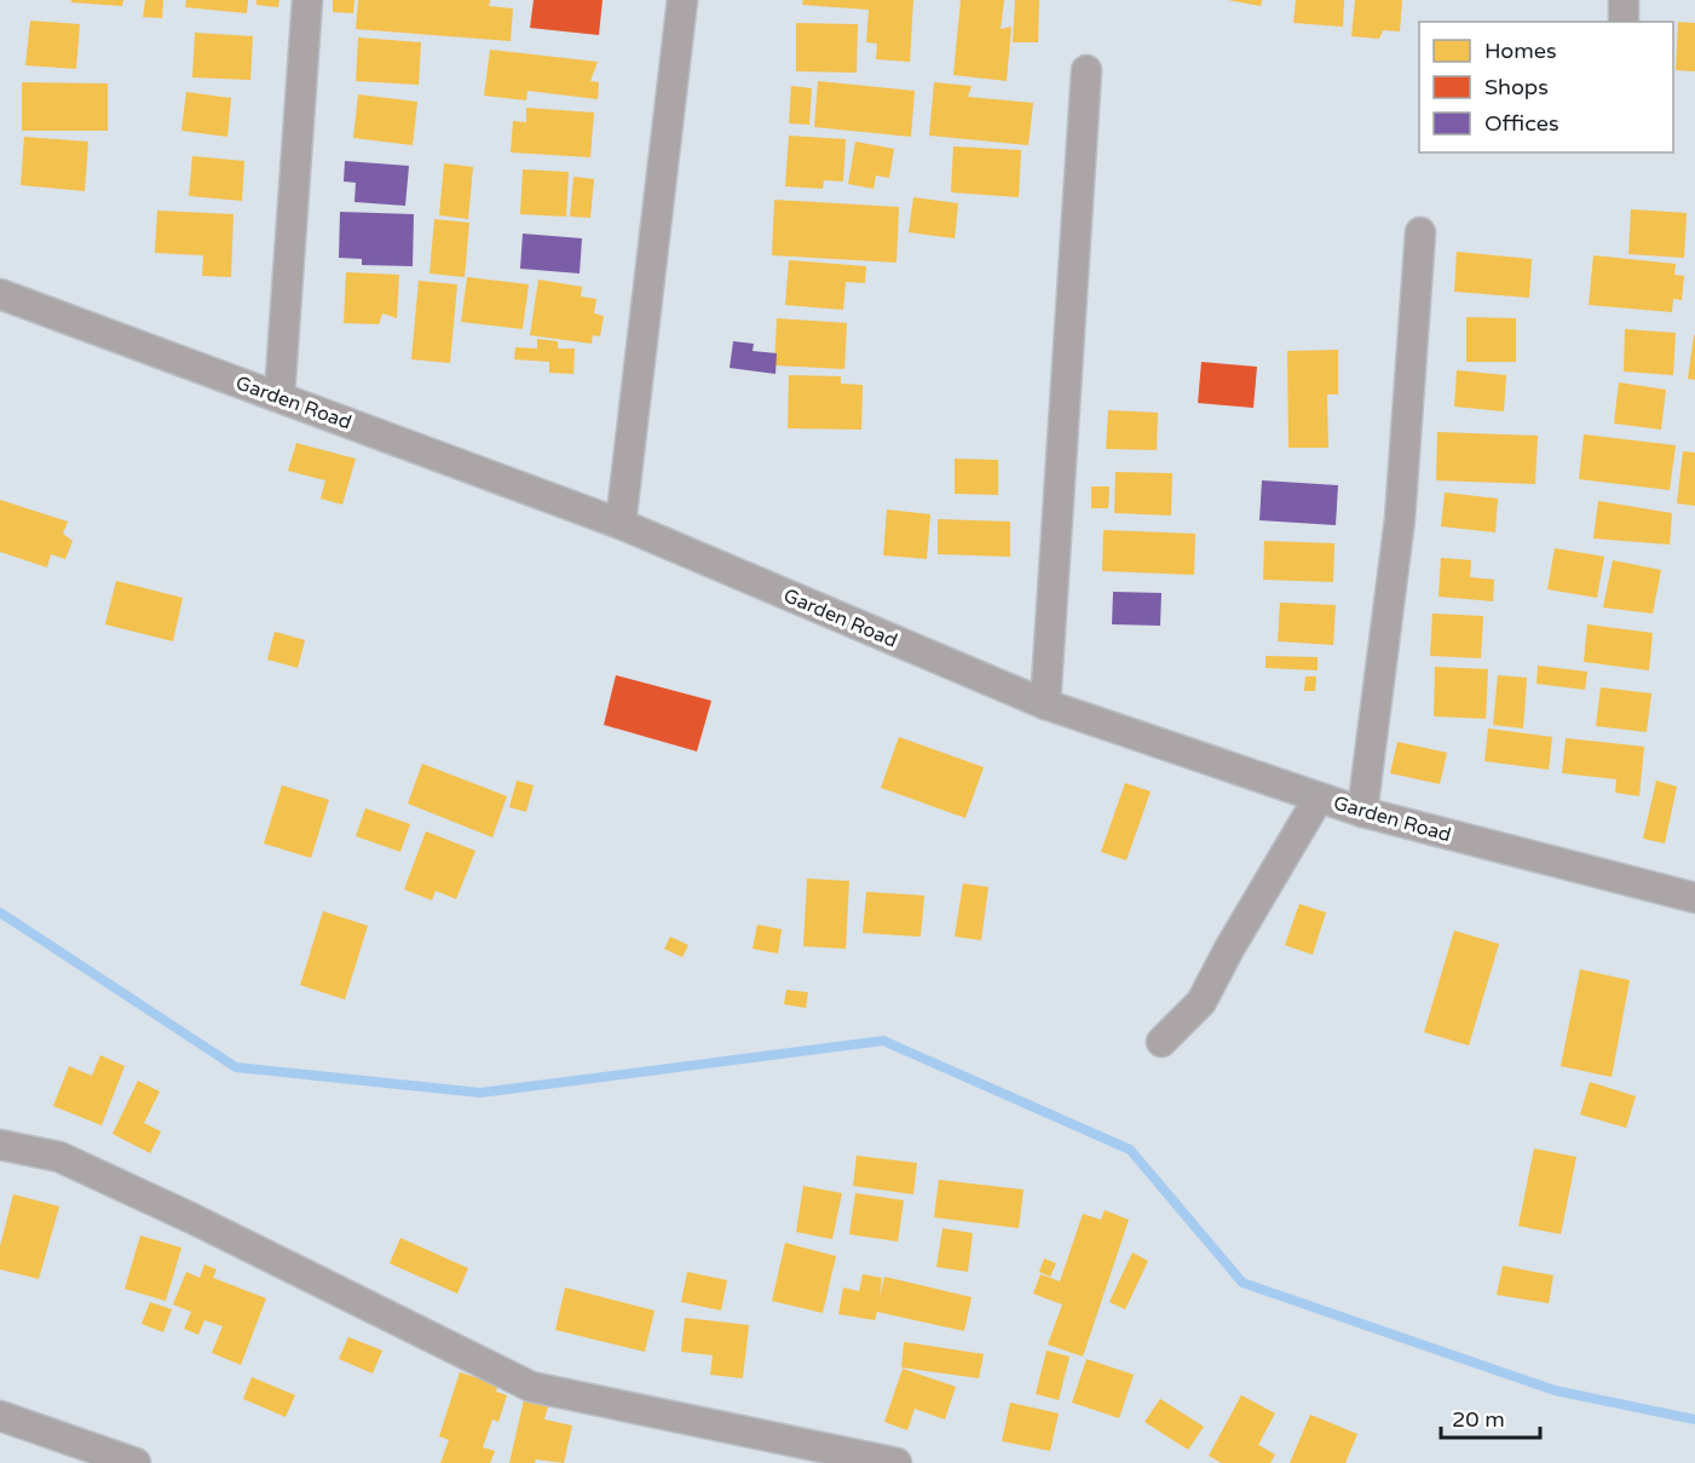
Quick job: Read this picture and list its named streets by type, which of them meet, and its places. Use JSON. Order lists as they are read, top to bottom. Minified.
{"streets":{"street":["Garden Road"]},"legend":["Homes","Shops","Offices"],"scale_bar":"20 m"}
